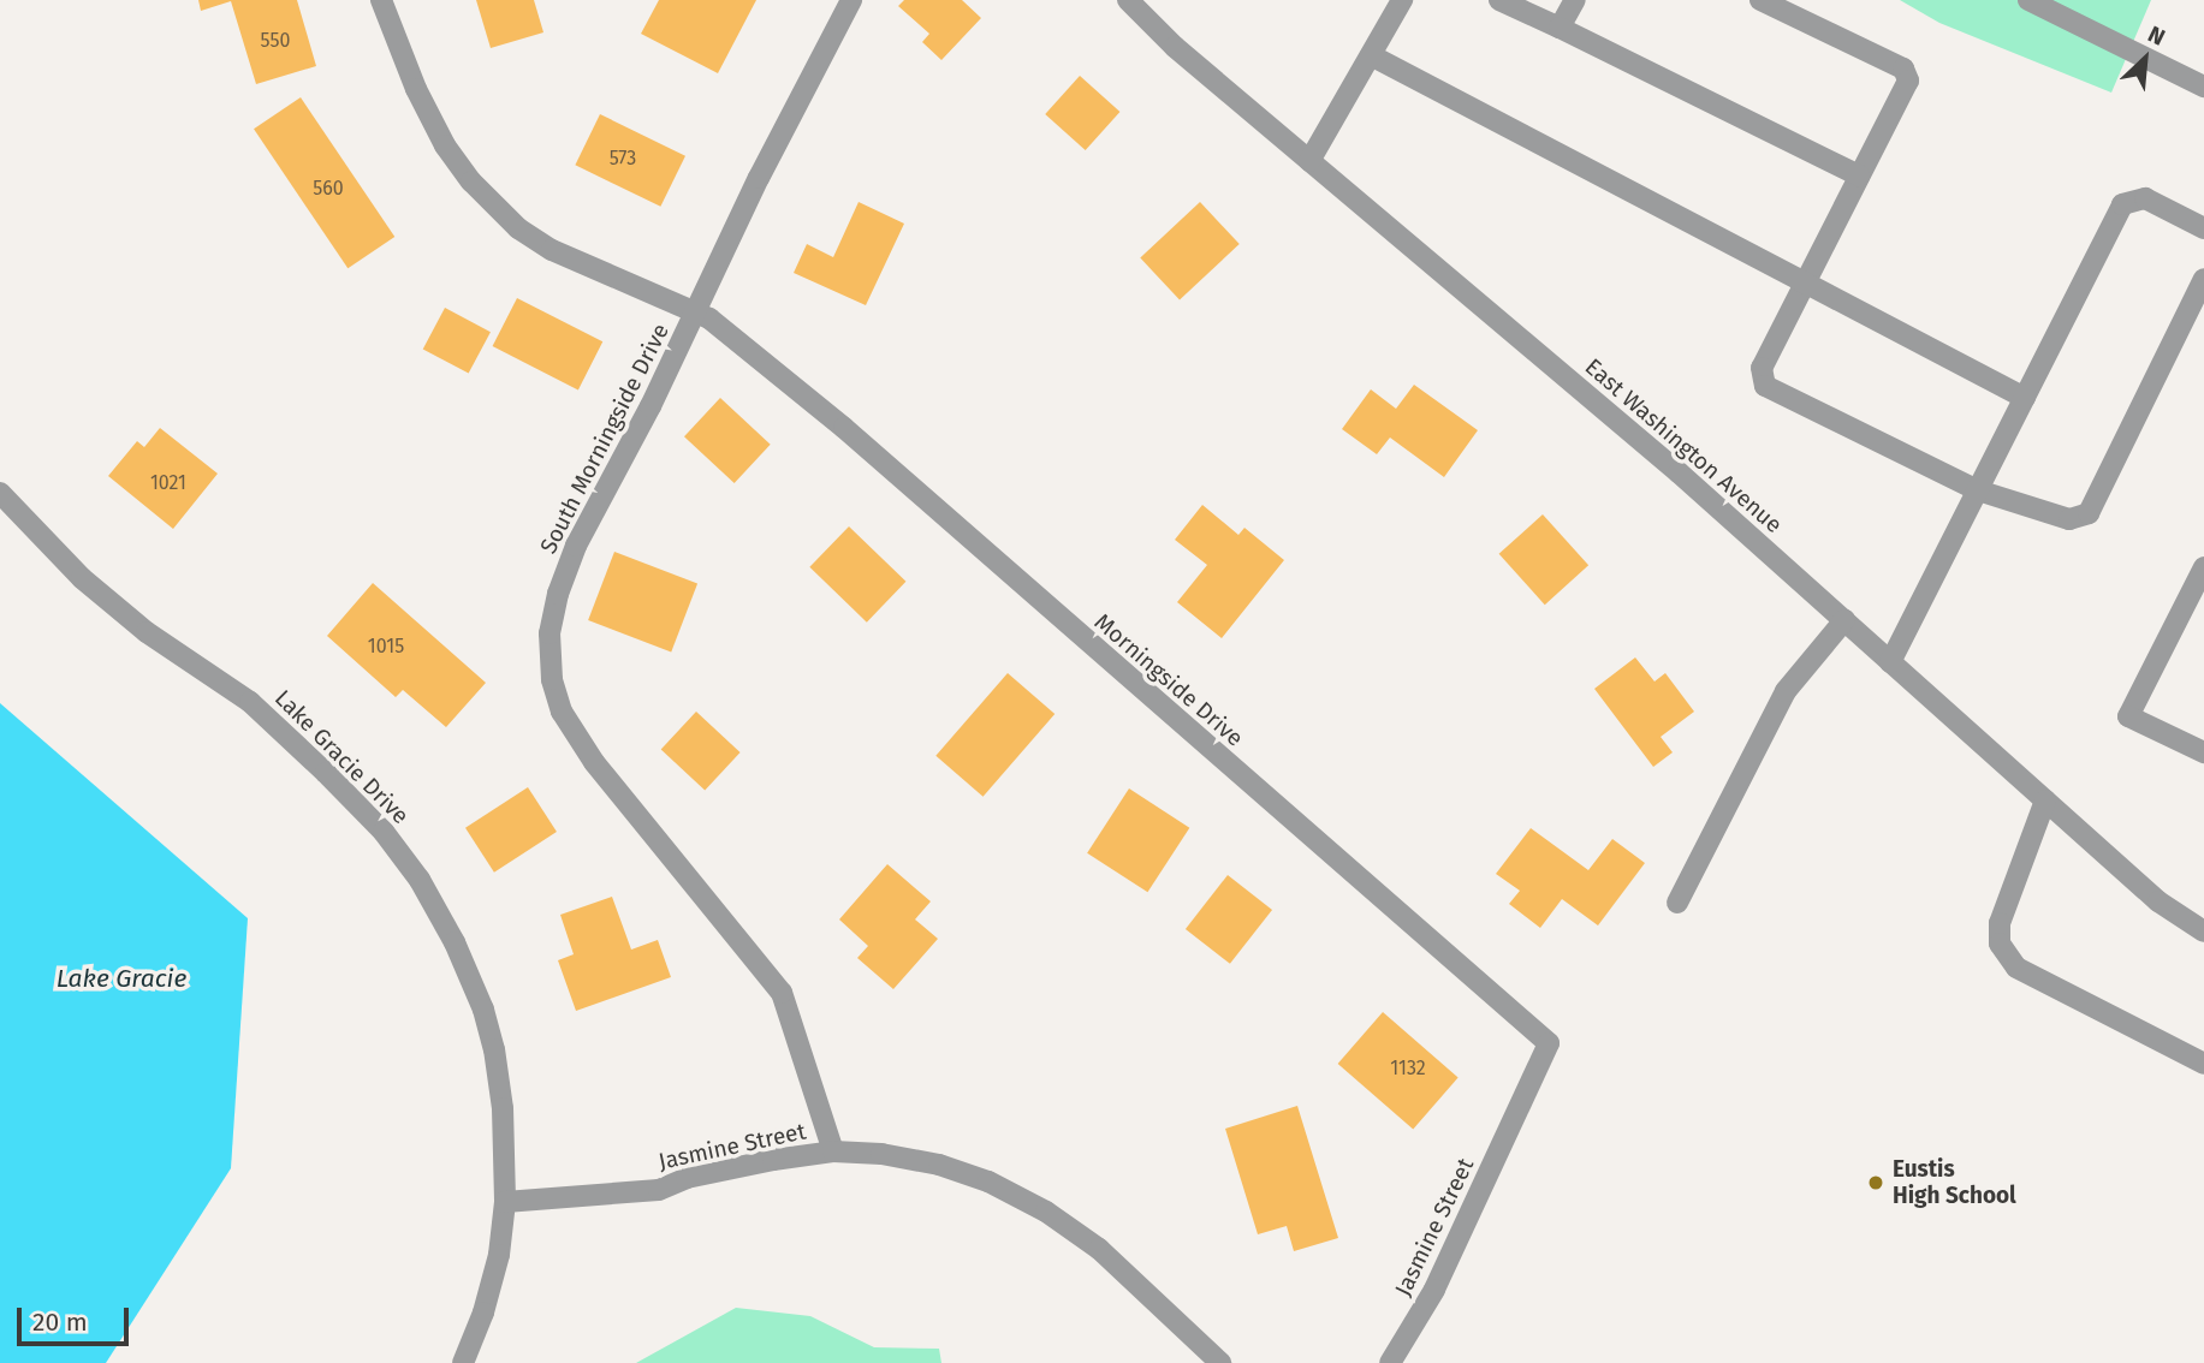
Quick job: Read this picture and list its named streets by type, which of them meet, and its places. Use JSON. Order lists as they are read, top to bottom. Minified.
{"streets":{"street":["South Morningside Drive","East Washington Avenue","Morningside Drive","Lake Gracie Drive","Jasmine Street"]},"crossings":[["South Morningside Drive","Morningside Drive"],["South Morningside Drive","Jasmine Street"],["Morningside Drive","Jasmine Street"],["Lake Gracie Drive","Jasmine Street"]],"water":["Lake Gracie"],"places":["Eustis High School"],"house_numbers":["550","573","560","1021","1015","1132"],"scale_bar":"20 m","north":"top right"}
